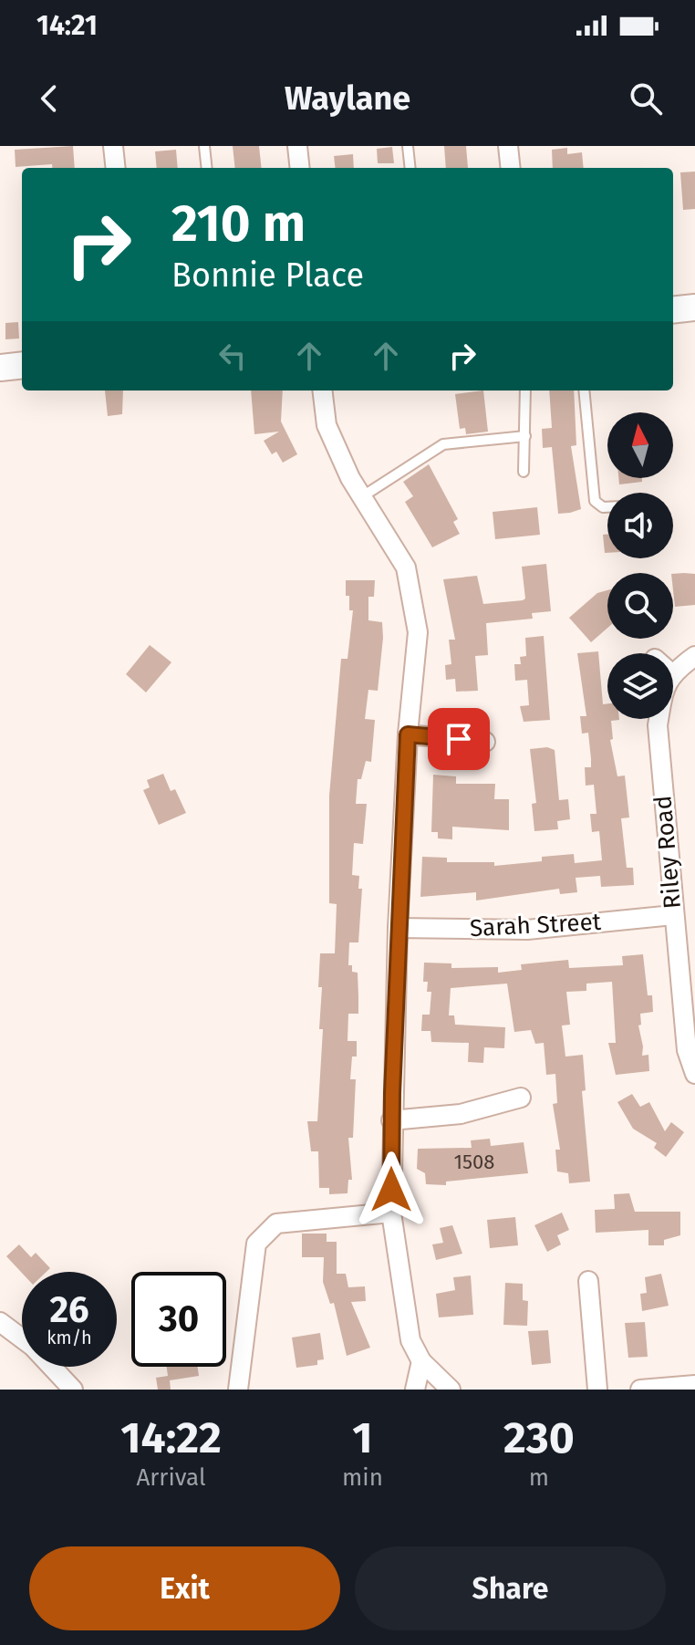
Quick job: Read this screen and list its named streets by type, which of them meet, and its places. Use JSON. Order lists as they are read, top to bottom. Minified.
{"streets":{"street":["Riley Road","Sarah Street"]},"crossings":[["Riley Road","Sarah Street"]],"house_numbers":["1508"],"north":"top","page":{"status":"14:21","header":"Waylane","turn":["210 m","Bonnie Place"],"speed":"26 km/h","limit":"30","eta":["14:22","Arrival","1","min","230","m"],"buttons":["Exit","Share"]}}
